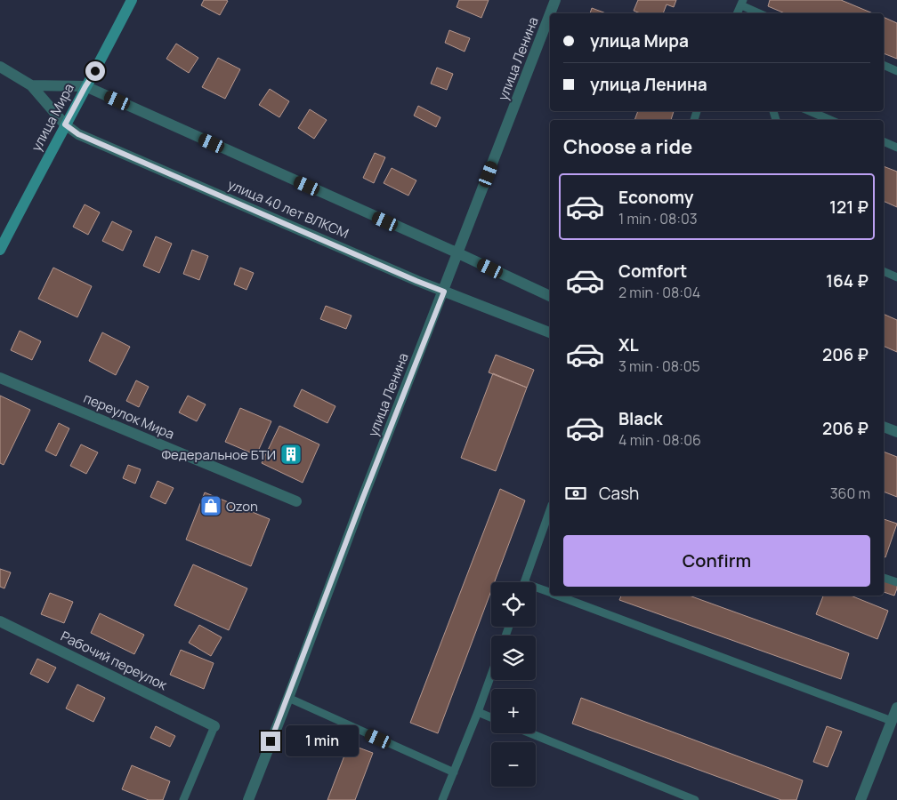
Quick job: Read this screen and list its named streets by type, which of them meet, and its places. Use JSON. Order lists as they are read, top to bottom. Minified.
{"streets":{"main road":["улица Мира"],"street":["улица Ленина","улица 40 лет ВЛКСМ","переулок Мира","Рабочий переулок"]},"crossings":[["улица Ленина","улица 40 лет ВЛКСМ"],["улица Мира","улица 40 лет ВЛКСМ"]],"places":{"building":["Федеральное БТИ"],"shop":["Ozon"]},"page":{"banner":["улица Мира","улица Ленина"],"heading":"Choose a ride","list":[{"name":"Economy","note":"1 min · 08:03","value":"121 ₽"},{"name":"Comfort","note":"2 min · 08:04","value":"164 ₽"},{"name":"XL","note":"3 min · 08:05","value":"206 ₽"},{"name":"Black","note":"4 min · 08:06","value":"206 ₽"}],"pay":["Cash","360 m"],"buttons":"Confirm","map_buttons":["+","−"],"bubble":"1 min"}}
